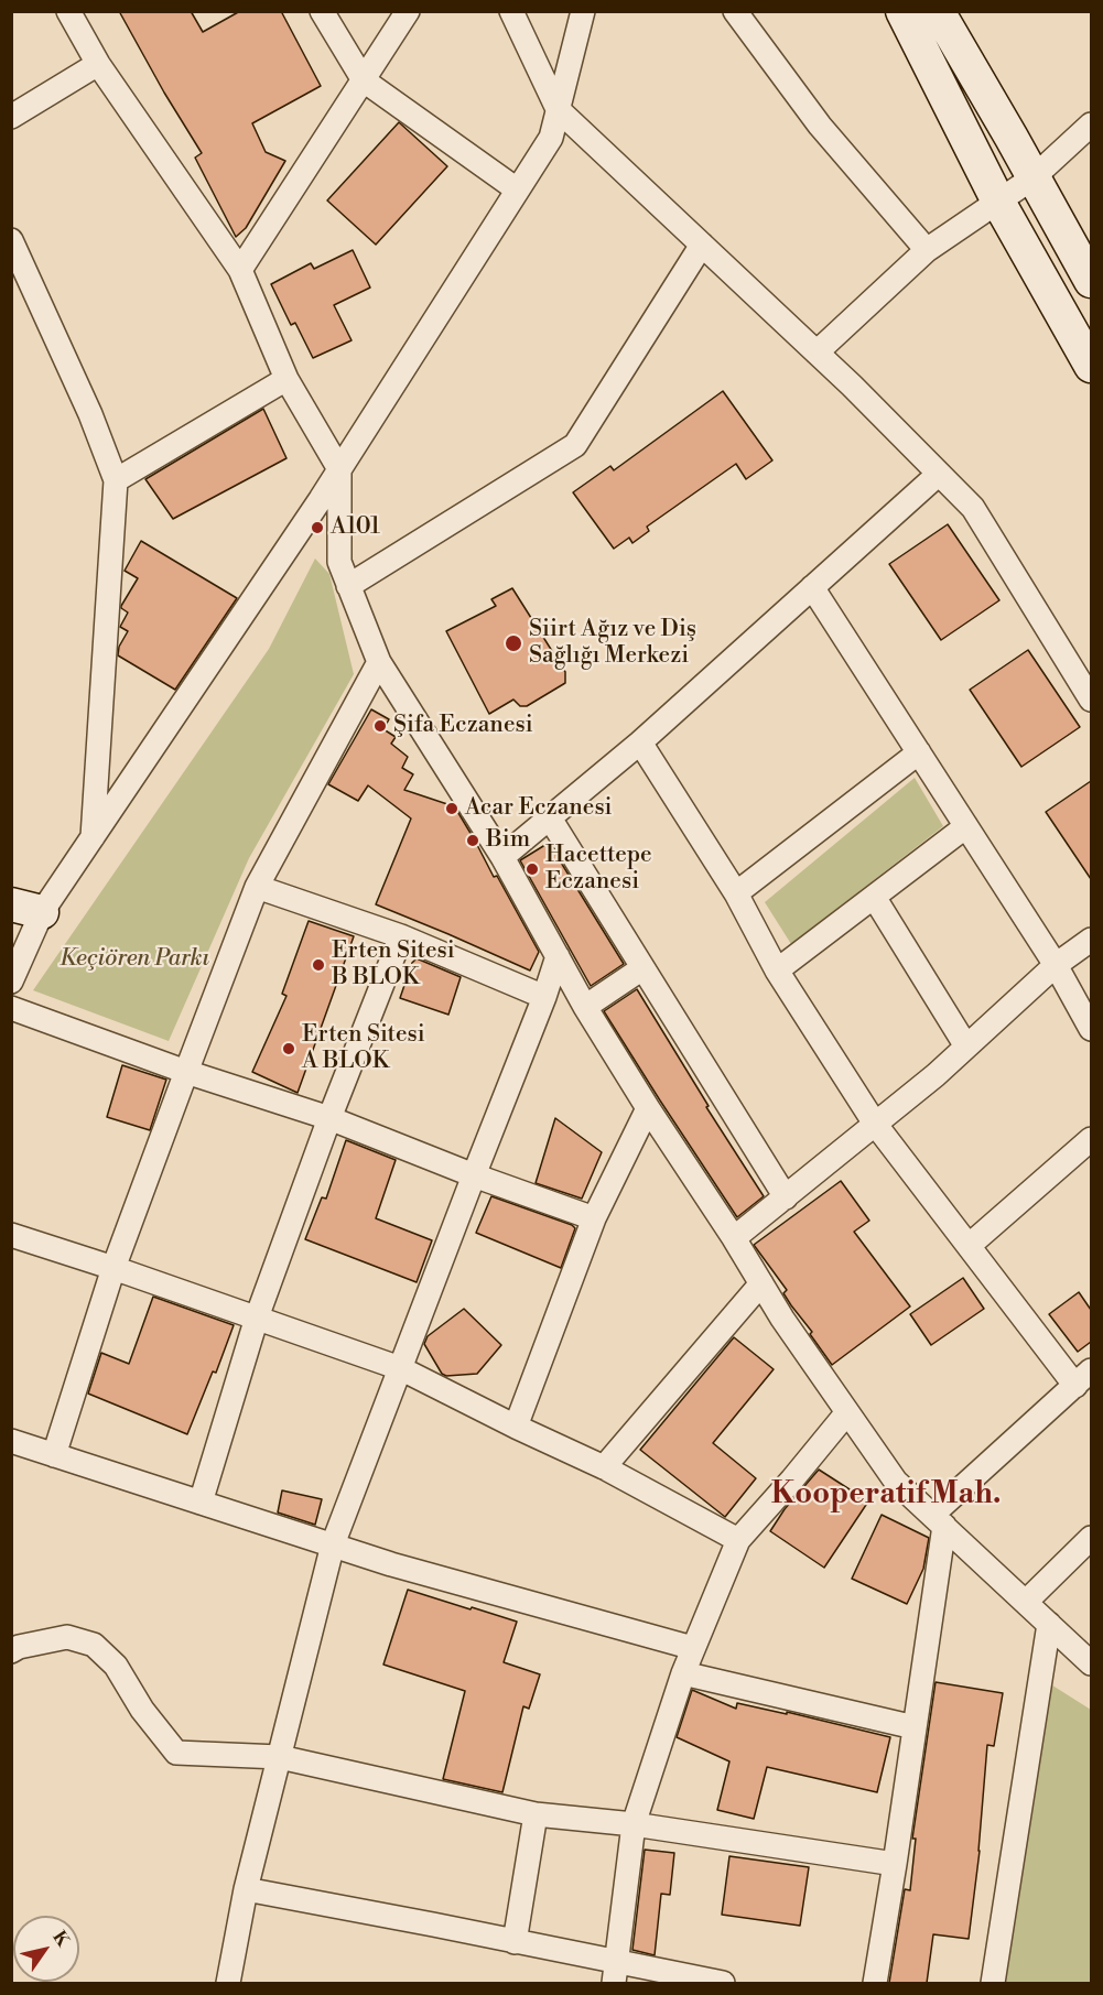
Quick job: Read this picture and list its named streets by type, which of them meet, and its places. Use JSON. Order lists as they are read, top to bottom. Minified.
{"districts":["Kooperatif Mah."],"parks":["Keçiören Parkı"],"places":["A101","Siirt Ağız ve Diş Sağlığı Merkezi","Şifa Eczanesi","Acar Eczanesi","Bim","Hacettepe Eczanesi","Erten Sitesi B BLOK","Erten Sitesi A BLOK"],"north":"top right"}
